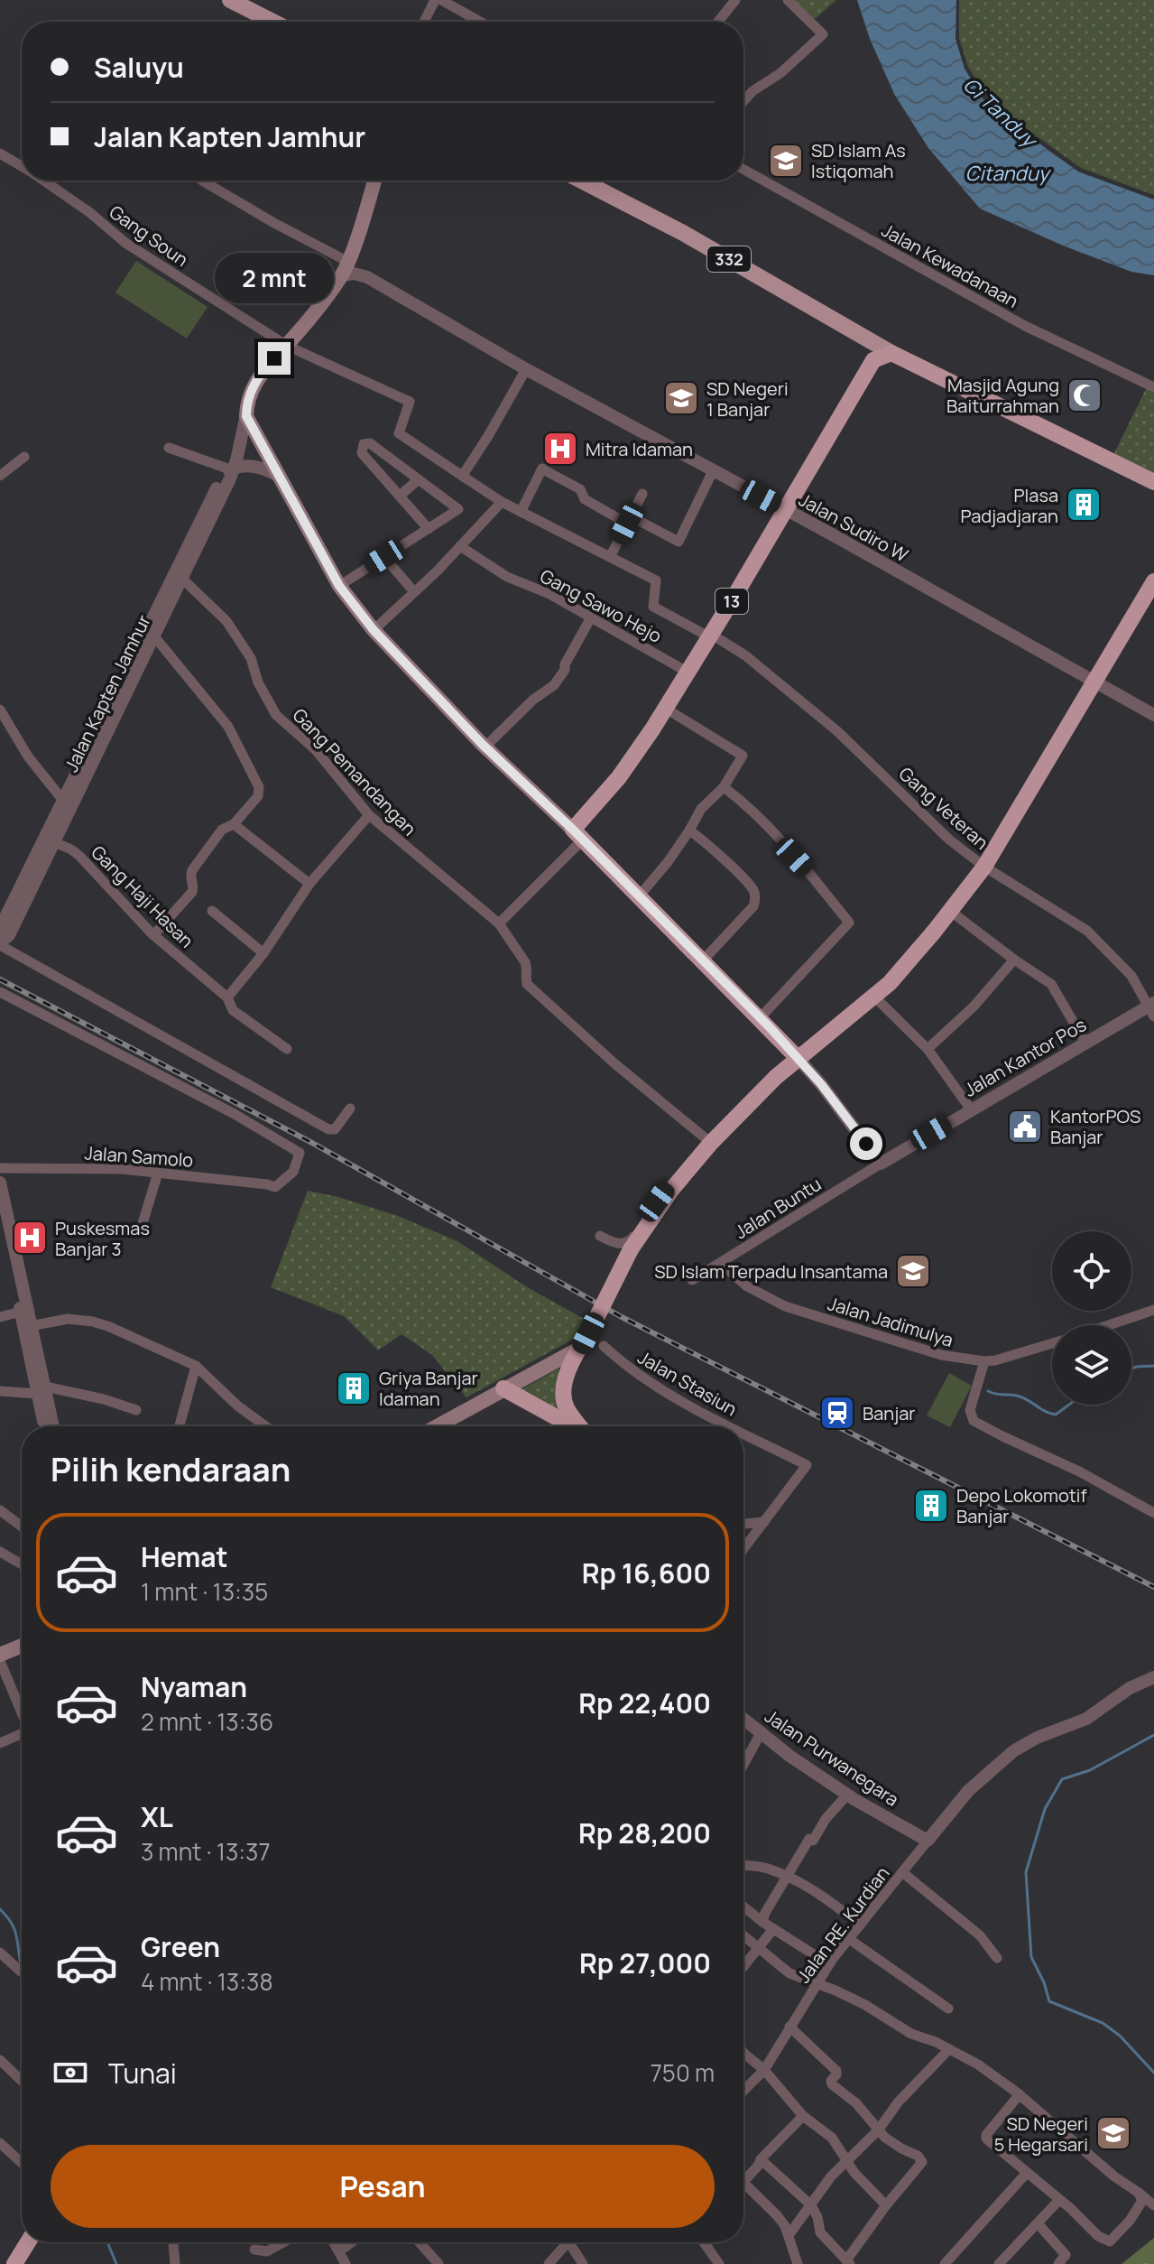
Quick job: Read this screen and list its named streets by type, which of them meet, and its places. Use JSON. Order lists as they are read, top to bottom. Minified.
{"streets":{"highway":["13"],"main road":["332","Jalan Kapten Jamhur"],"street":["Gang Soun","Jalan Kewadanaan","Jalan Sudiro W","Gang Sawo Hejo","Gang Pemandangan","Gang Veteran","Gang Haji Hasan","Jalan Kantor Pos","Jalan Samolo","Jalan Buntu","Jalan Jadimulya","Jalan Stasiun","Jalan Purwanegara","Jalan RE. Kurdian"]},"crossings":[["Gang Soun","Jalan Kapten Jamhur"],["Jalan Sudiro W","13"],["13","Gang Sawo Hejo"],["13","Gang Veteran"],["Jalan Kapten Jamhur","Gang Pemandangan"],["Jalan Kapten Jamhur","Gang Haji Hasan"],["Gang Veteran","Jalan Kantor Pos"],["Jalan Kantor Pos","Jalan Buntu"],["Jalan Buntu","Jalan Jadimulya"],["Jalan Purwanegara","Jalan RE. Kurdian"]],"water":["Ci Tanduy","Citanduy"],"places":{"school or university":["SD Islam As Istiqomah","SD Negeri 1 Banjar","SD Islam Terpadu Insantama","SD Negeri 5 Hegarsari"],"mosque":["Masjid Agung Baiturrahman"],"hospital":["Mitra Idaman","Puskesmas Banjar 3"],"building":["Plasa Padjadjaran","Griya Banjar Idaman","Depo Lokomotif Banjar"],"public building":["KantorPOS Banjar"],"station":["Banjar"]},"page":{"banner":["Saluyu","Jalan Kapten Jamhur"],"bubble":"2 mnt","heading":"Pilih kendaraan","list":[{"name":"Hemat","note":"1 mnt · 13:35","value":"Rp 16,600"},{"name":"Nyaman","note":"2 mnt · 13:36","value":"Rp 22,400"},{"name":"XL","note":"3 mnt · 13:37","value":"Rp 28,200"},{"name":"Green","note":"4 mnt · 13:38","value":"Rp 27,000"}],"pay":["Tunai","750 m"],"buttons":"Pesan"}}
